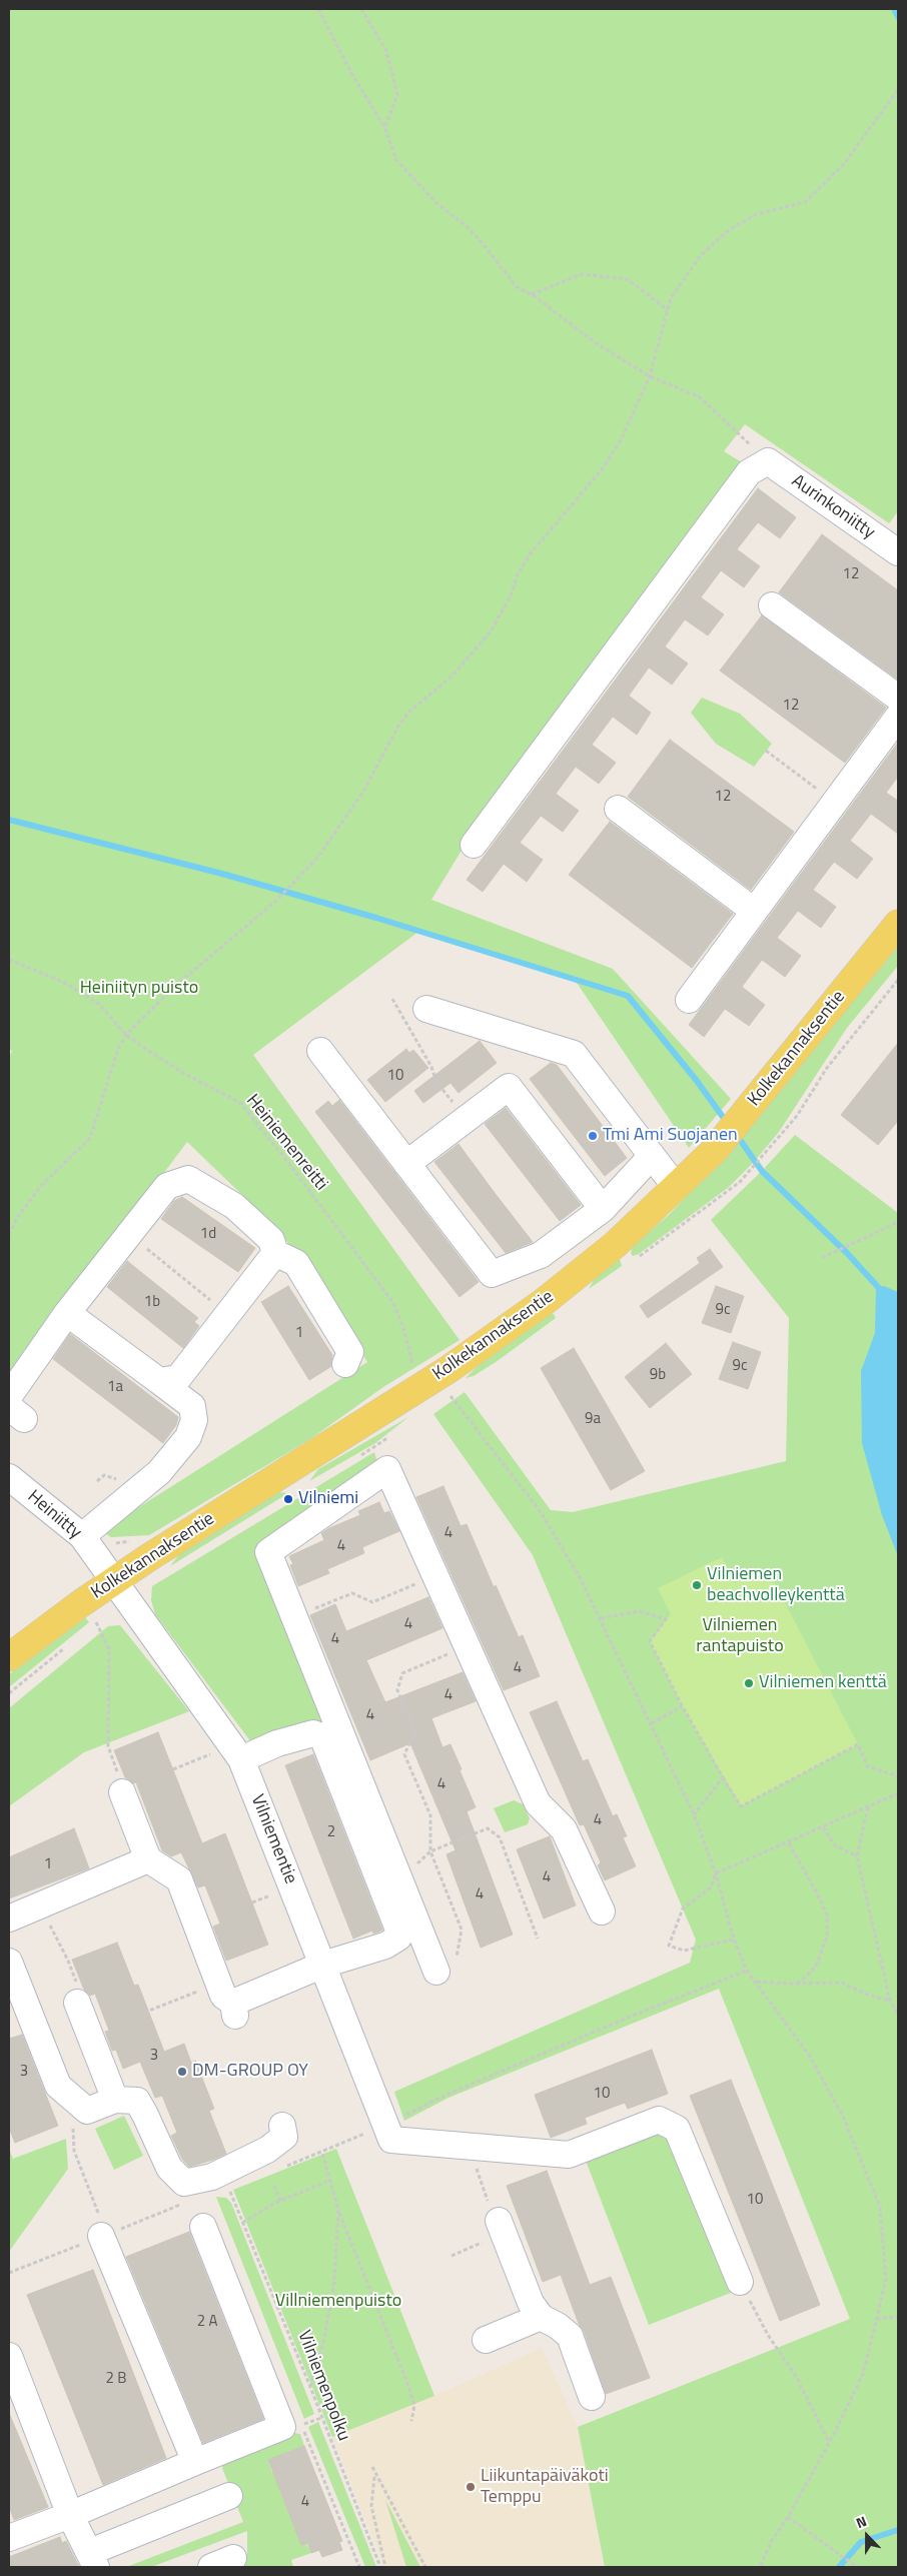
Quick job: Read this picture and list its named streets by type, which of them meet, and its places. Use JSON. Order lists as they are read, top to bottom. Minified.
{"streets":{"main road":["Kolkekannaksentie"],"street":["Aurinkoniitty","Heiniitty","Vilniementie"],"path":["Heiniemenreitti","Vilniemenpolku"]},"crossings":[["Kolkekannaksentie","Heiniemenreitti"],["Kolkekannaksentie","Heiniitty"],["Kolkekannaksentie","Vilniementie"],["Heiniitty","Vilniementie"]],"parks":["Heiniityn puisto","Vilniemen rantapuisto","Villniemenpuisto"],"places":["Tmi Ami Suojanen","Vilniemi","Vilniemen beachvolleykenttä","Vilniemen kenttä","DM-GROUP OY","Liikuntapäiväkoti Temppu"],"house_numbers":["12","12","12","10","1d","1b","9c","1","9c","9b","1a","9a","4","4","4","4","4","4","4","4","4","2","1","4","4","3","3","10","10","2 A","2 B","4"],"north":"top"}
